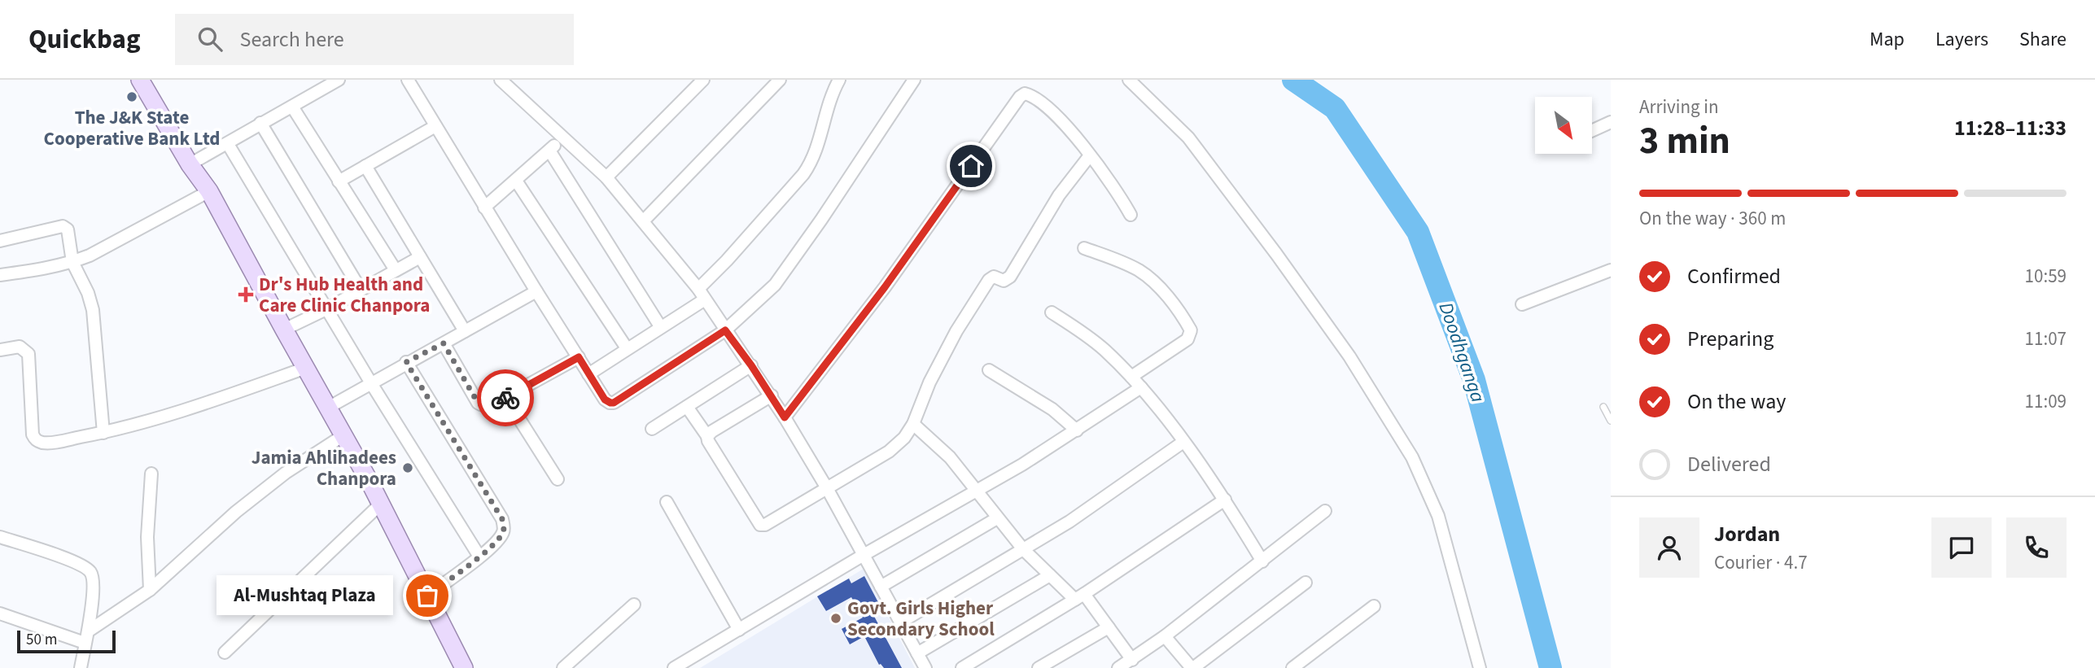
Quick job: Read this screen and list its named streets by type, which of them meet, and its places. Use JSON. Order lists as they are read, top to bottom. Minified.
{"water":["Doodhganga"],"places":{"other":["The J&K State Cooperative Bank Ltd","Jamia Ahlihadees Chanpora","Al-Mushtaq Plaza","Govt. Girls Higher Secondary School"],"health":["Dr's Hub Health and Care Clinic Chanpora"]},"scale_bar":"50 m","north":"bottom right","page":{"header":"Quickbag","search":"Search here","nav":["Map","Layers","Share"],"heading":["3 min","Arriving in","11:28–11:33"],"panel":["Jordan","Courier · 4.7"],"bar":"On the way · 360 m","list":[["Confirmed","10:59"],["Preparing","11:07"],["On the way","11:09"],"Delivered"],"bubble":"Al-Mushtaq Plaza","scale":"50 m"}}
